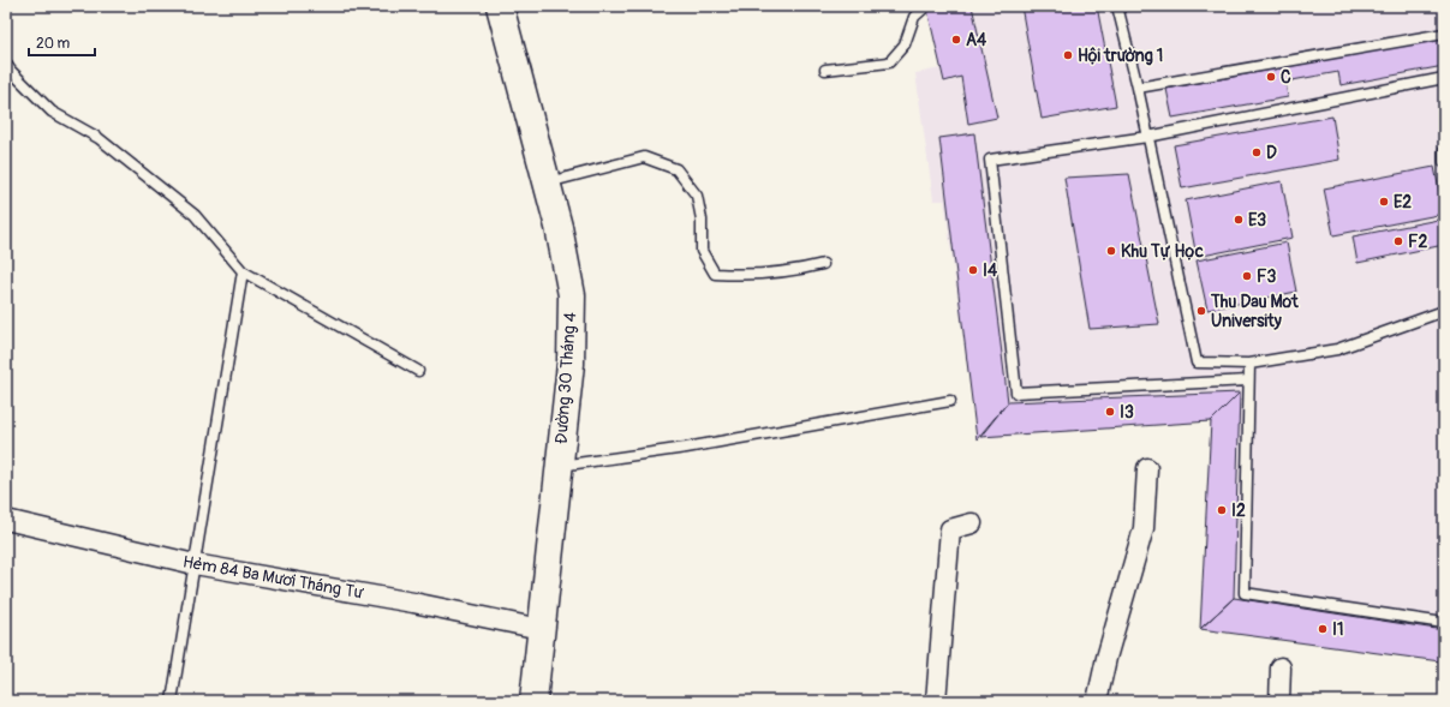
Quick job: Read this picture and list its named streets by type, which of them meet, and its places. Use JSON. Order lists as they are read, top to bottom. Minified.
{"streets":{"main road":["Đường 30 Tháng 4"],"street":["Hẻm 84 Ba Mươi Tháng Tư"]},"crossings":[["Đường 30 Tháng 4","Hẻm 84 Ba Mươi Tháng Tư"]],"places":["A4","Hội trường 1","C","D","E2","E3","F2","Khu Tự Học","I4","F3","Thu Dau Mot University","I3","I2","I1"],"scale_bar":"20 m"}
